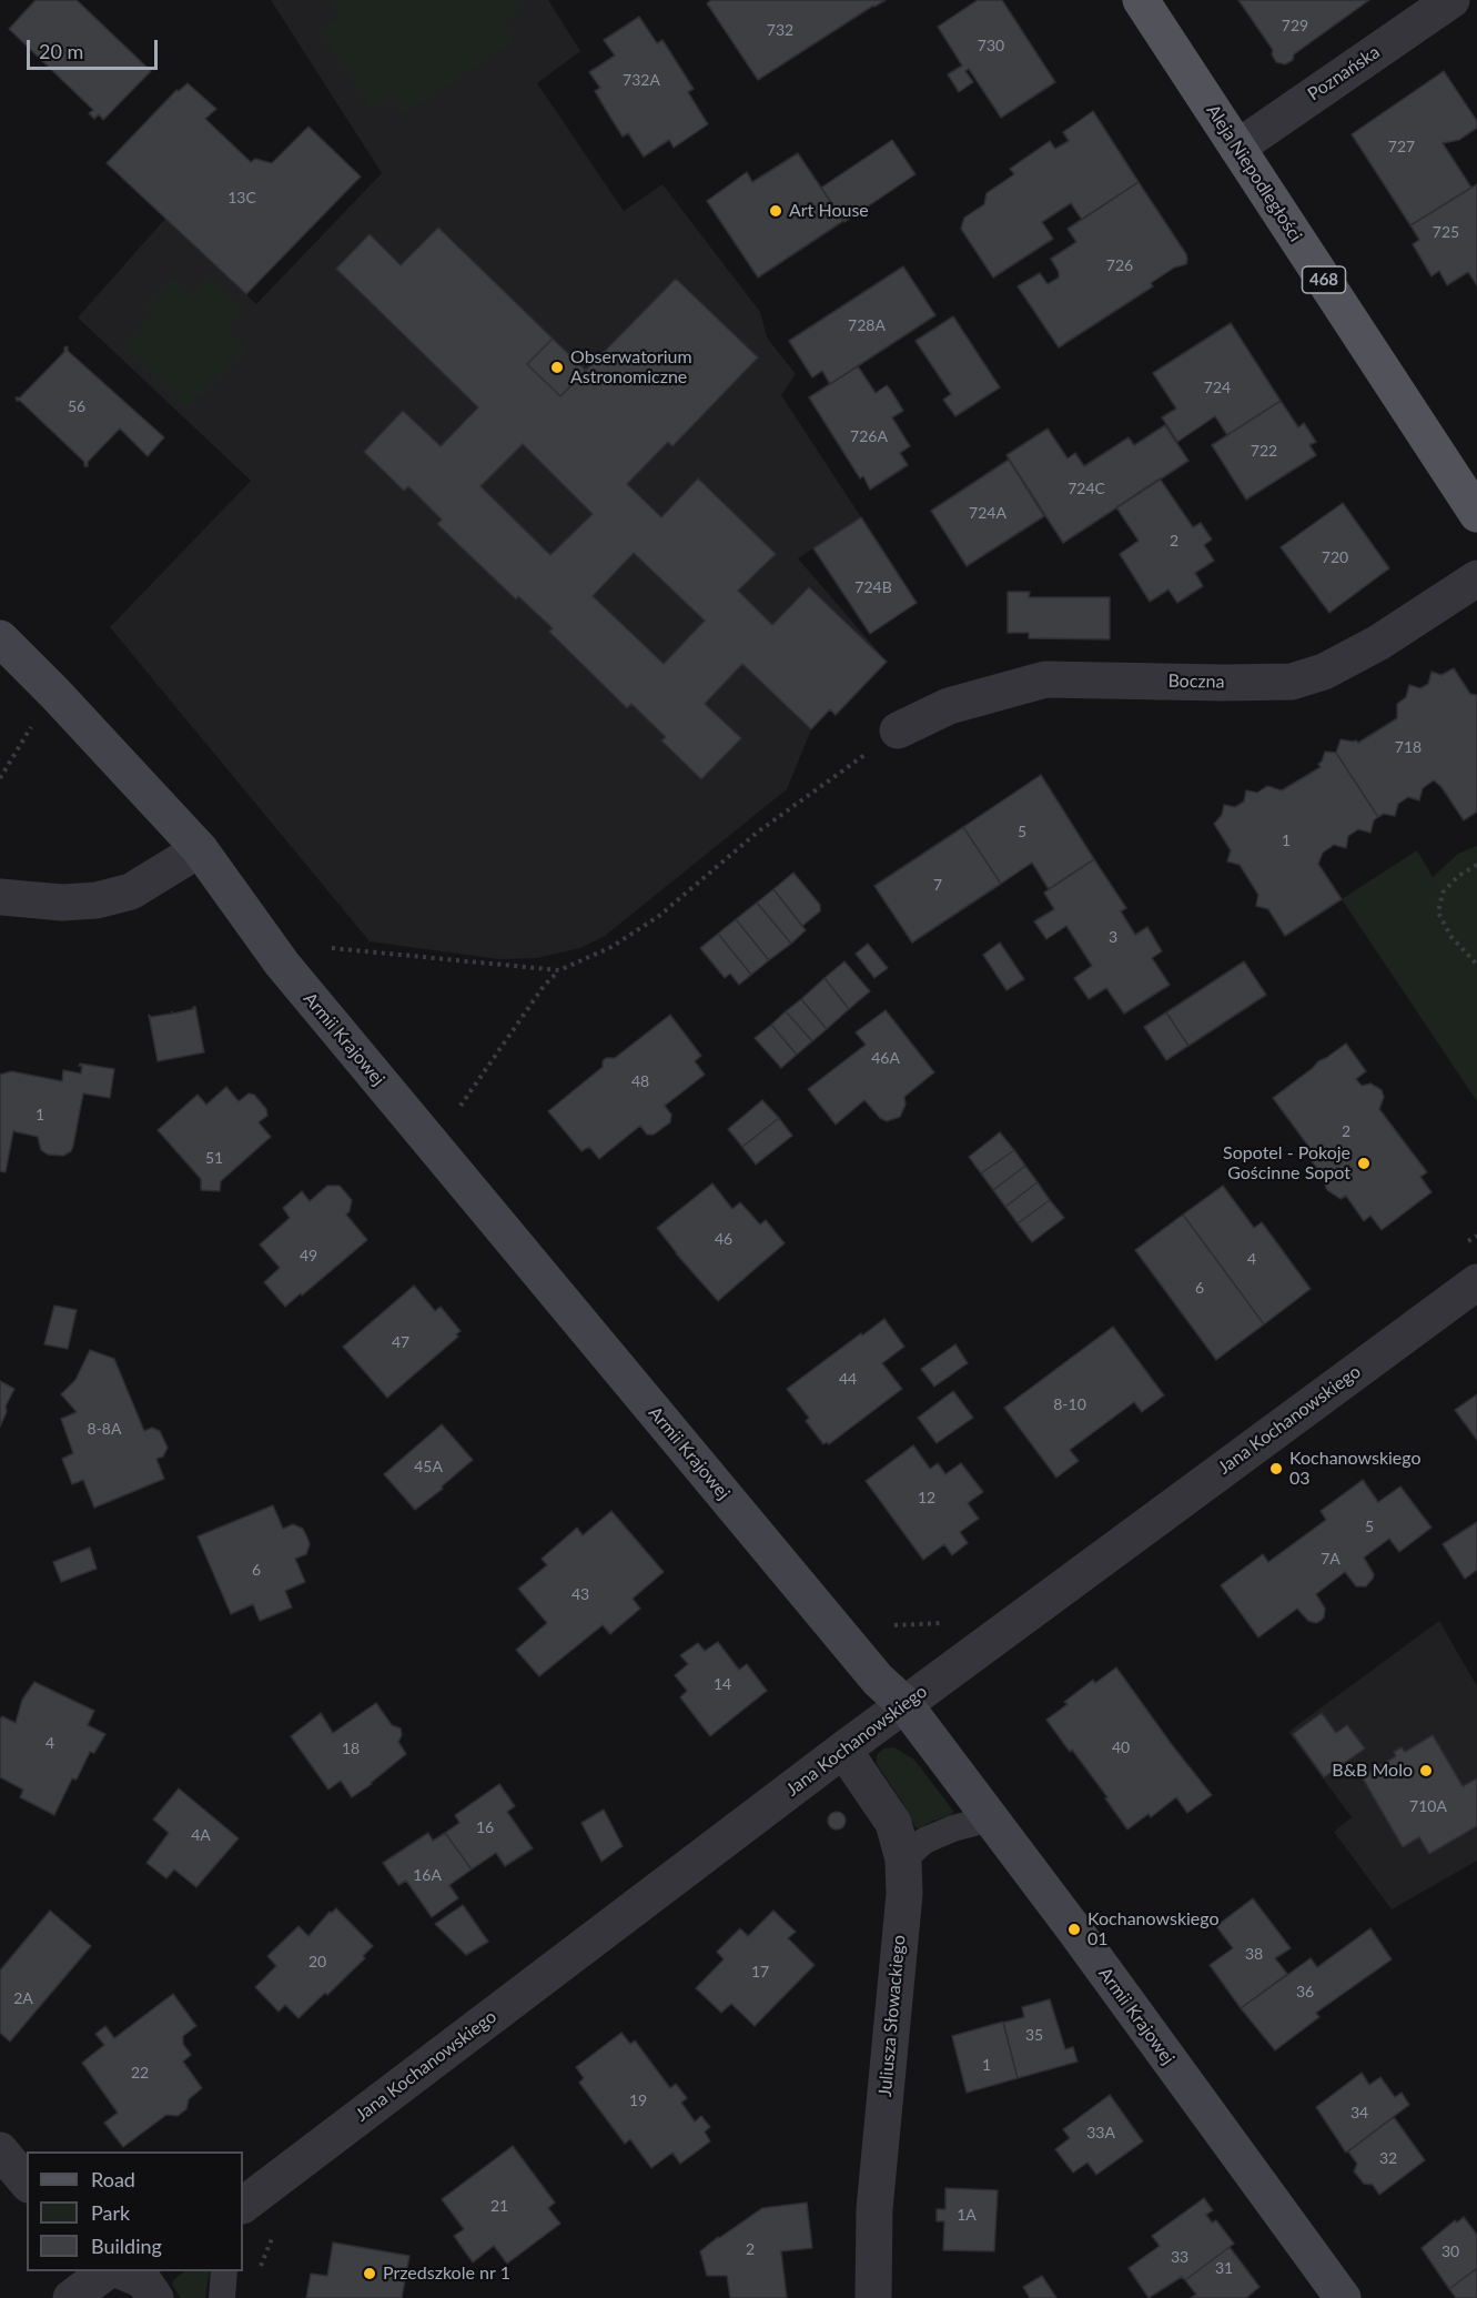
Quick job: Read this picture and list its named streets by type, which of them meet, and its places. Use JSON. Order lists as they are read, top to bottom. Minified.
{"streets":{"main road":["Aleja Niepodległości","468"],"street":["Poznańska","Boczna","Armii Krajowej","Jana Kochanowskiego","Juliusza Słowackiego"]},"crossings":[["Poznańska","Aleja Niepodległości"],["Armii Krajowej","Jana Kochanowskiego"],["Jana Kochanowskiego","Juliusza Słowackiego"]],"places":["Art House","Obserwatorium Astronomiczne","Sopotel - Pokoje Gościnne Sopot","Kochanowskiego 03","B&B Molo","Kochanowskiego 01","Przedszkole nr 1"],"house_numbers":["729","732","730","732A","727","13C","725","726","728A","724","56","726A","722","724C","724A","2","720","724B","718","5","1","7","3","46A","48","1","2","51","46","49","4","6","47","44","8-10","8-8A","45A","12","5","7A","6","43","14","4","40","18","710A","16","4A","16A","38","20","17","36","2A","35","1","22","19","34","33A","32","21","1A","2","30","33","31"],"legend":["Road","Park","Building"],"scale_bar":"20 m"}
